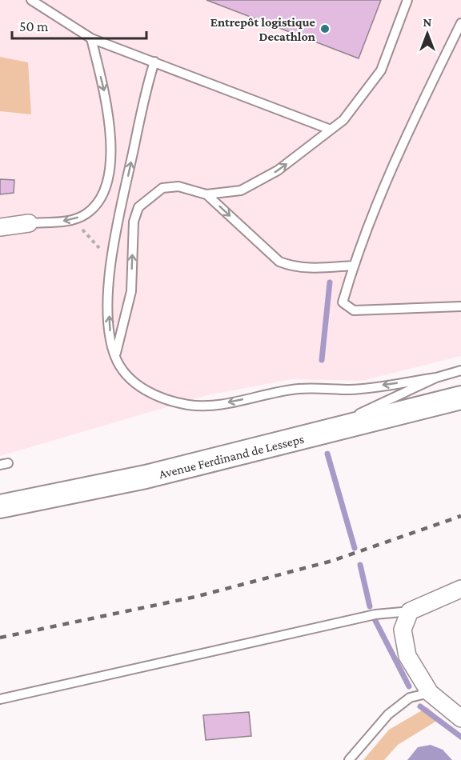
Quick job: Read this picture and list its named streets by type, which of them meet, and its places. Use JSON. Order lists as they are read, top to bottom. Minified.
{"streets":{"main road":["Avenue Ferdinand de Lesseps"]},"places":["Entrepôt logistique Decathlon"],"scale_bar":"50 m","north":"top"}
